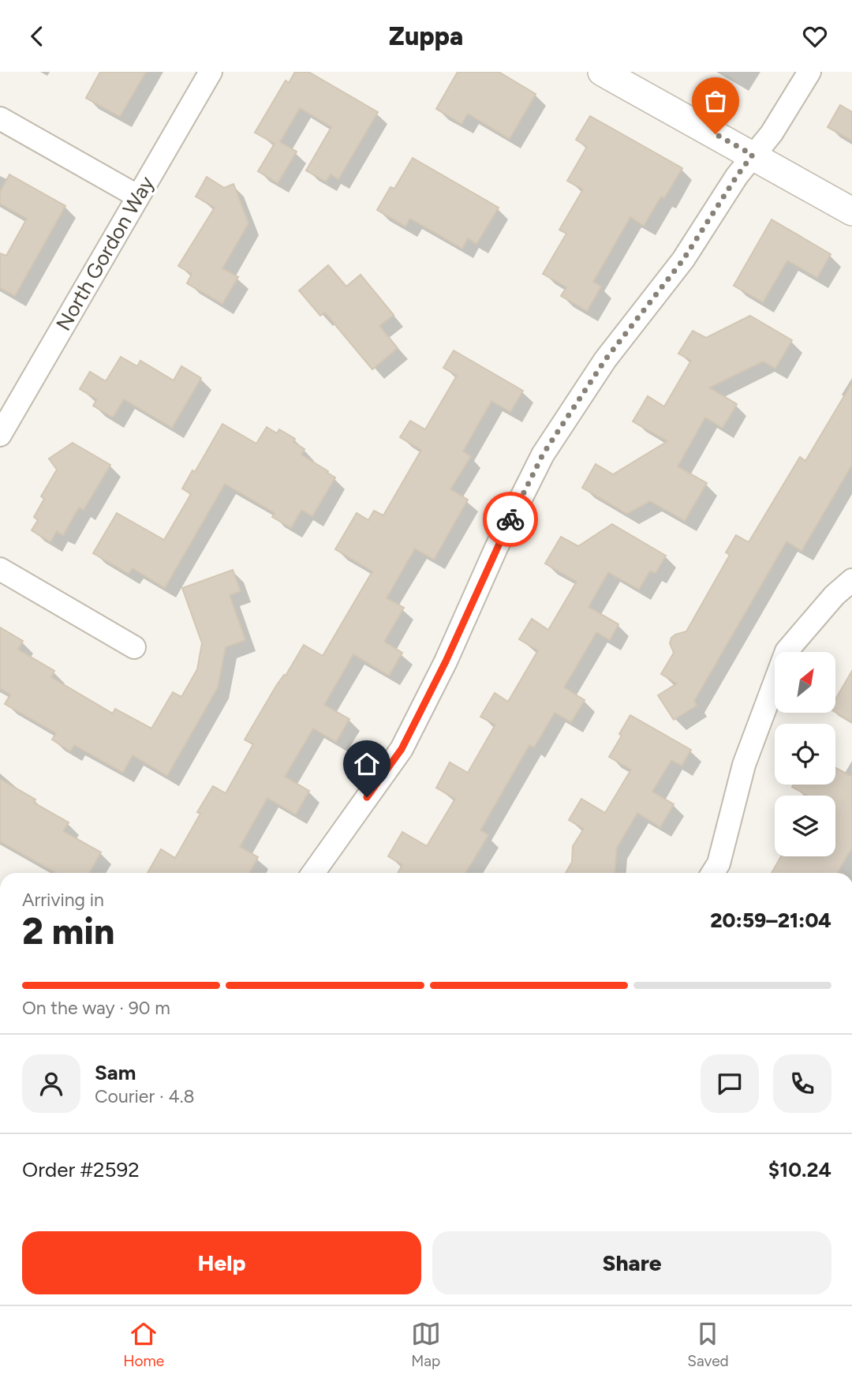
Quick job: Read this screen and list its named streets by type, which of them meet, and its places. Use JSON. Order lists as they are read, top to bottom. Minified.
{"streets":{"street":["North Gordon Way"]},"north":"top right","page":{"header":"Zuppa","heading":["2 min","Arriving in","20:59–21:04"],"panel":["Sam","Courier · 4.8","Order #2592","$10.24"],"bar":"On the way · 90 m","buttons":["Help","Share"],"tabs":["Home","Map","Saved"]}}
